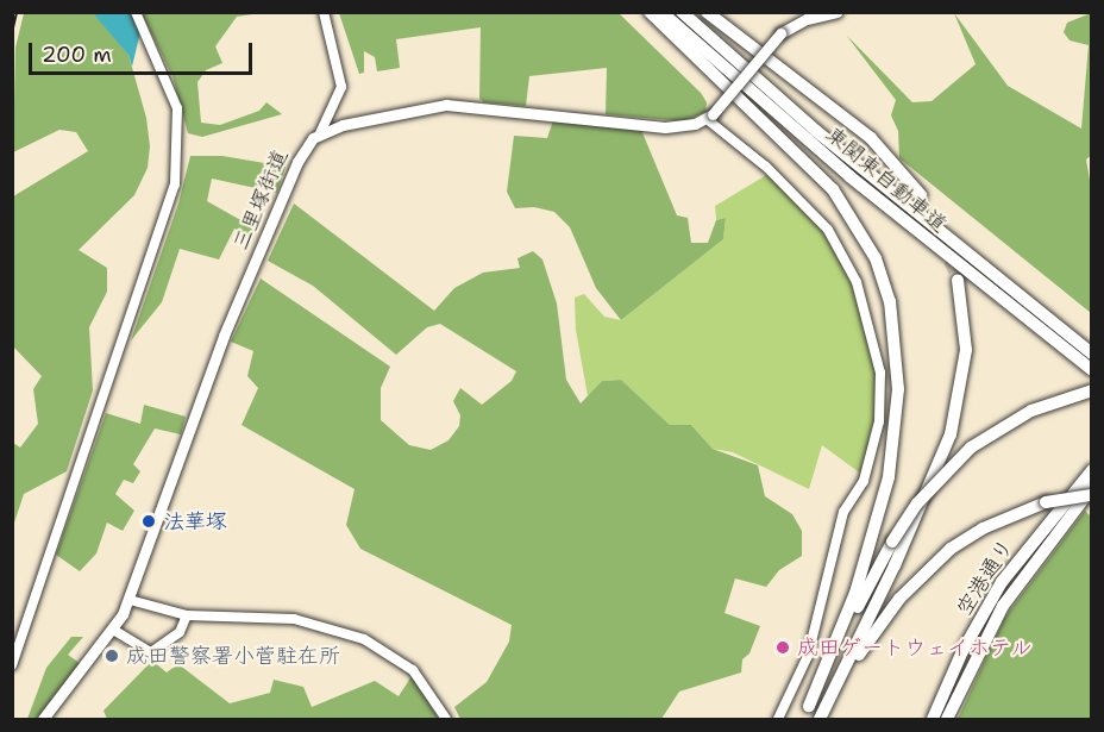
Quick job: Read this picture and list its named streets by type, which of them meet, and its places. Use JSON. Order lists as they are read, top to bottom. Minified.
{"streets":{"highway":["東関東自動車道","空港通り"],"main road":["三里塚街道"]},"places":["法華塚","成田ゲートウェイホテル","成田警察署小菅駐在所"],"scale_bar":"200 m"}
